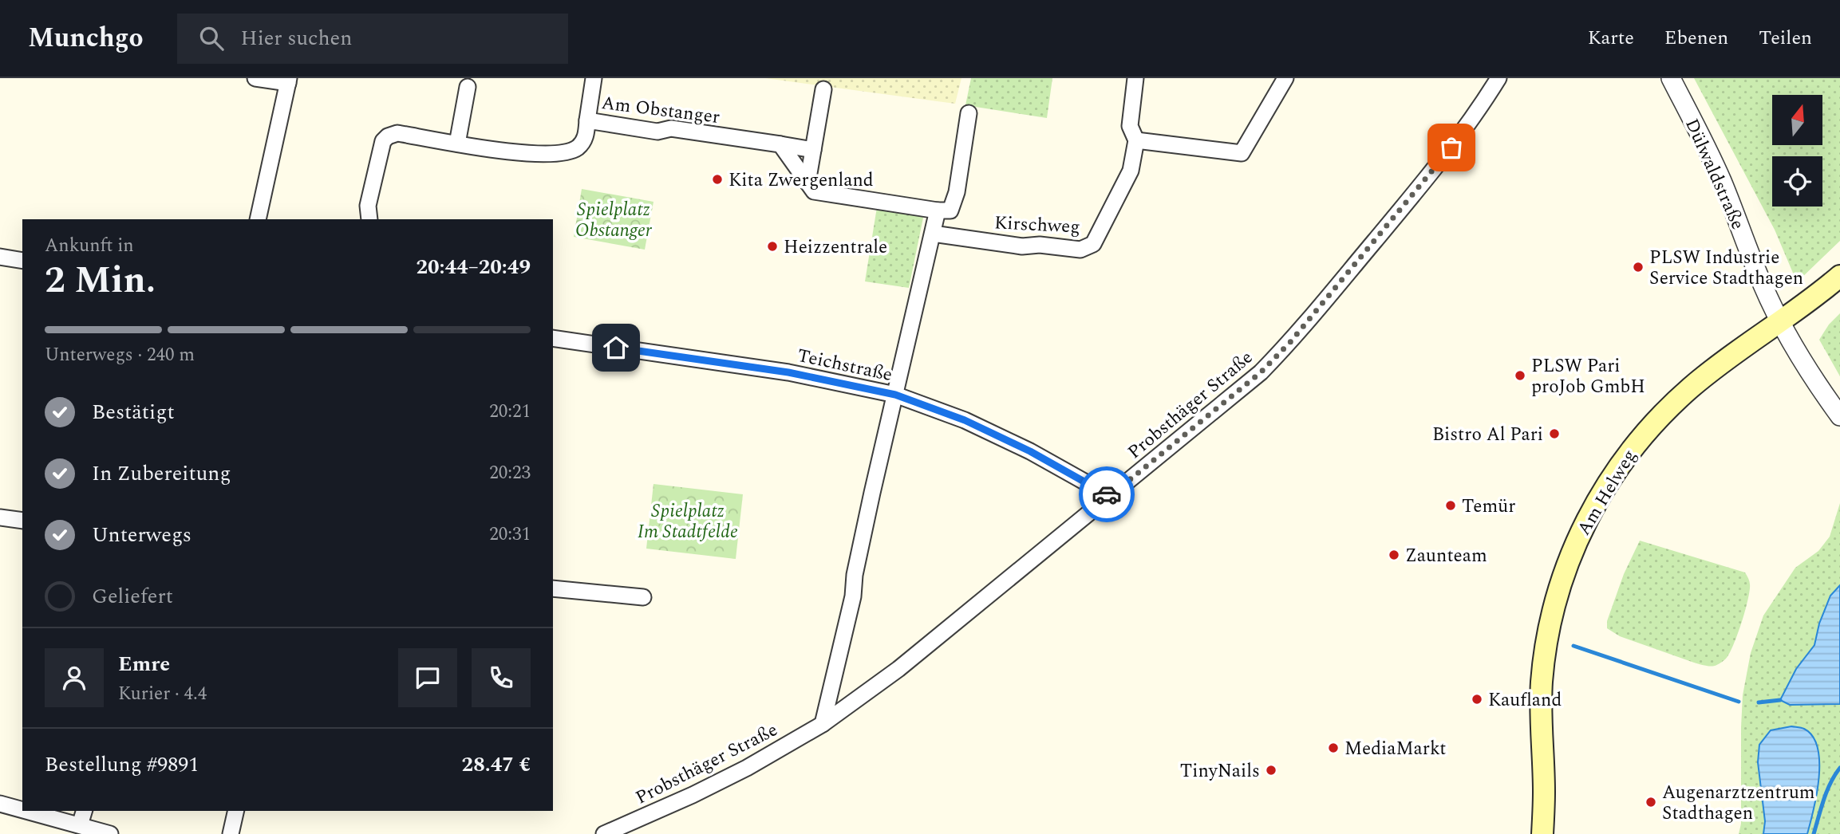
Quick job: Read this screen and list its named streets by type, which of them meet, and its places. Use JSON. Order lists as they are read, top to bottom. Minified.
{"streets":{"main road":["Am Helweg"],"street":["Am Obstanger","Dülwaldstraße","Kirschweg","Teichstraße","Probsthäger Straße"]},"crossings":[["Dülwaldstraße","Am Helweg"],["Teichstraße","Probsthäger Straße"]],"parks":["Spielplatz Obstanger","Spielplatz Im Stadtfelde"],"places":["Kita Zwergenland","Heizzentrale","PLSW Industrie Service Stadthagen","PLSW Pari proJob GmbH","Bistro Al Pari","Temür","Zaunteam","Kaufland","MediaMarkt","TinyNails","Augenarztzentrum Stadthagen"],"north":"top","page":{"header":"Munchgo","search":"Hier suchen","nav":["Karte","Ebenen","Teilen"],"heading":["2 Min.","Ankunft in","20:44–20:49"],"panel":["Emre","Kurier · 4.4","Bestellung #9891","28.47 €"],"bar":"Unterwegs · 240 m","list":[["Bestätigt","20:21"],["In Zubereitung","20:23"],["Unterwegs","20:31"],"Geliefert"]}}
